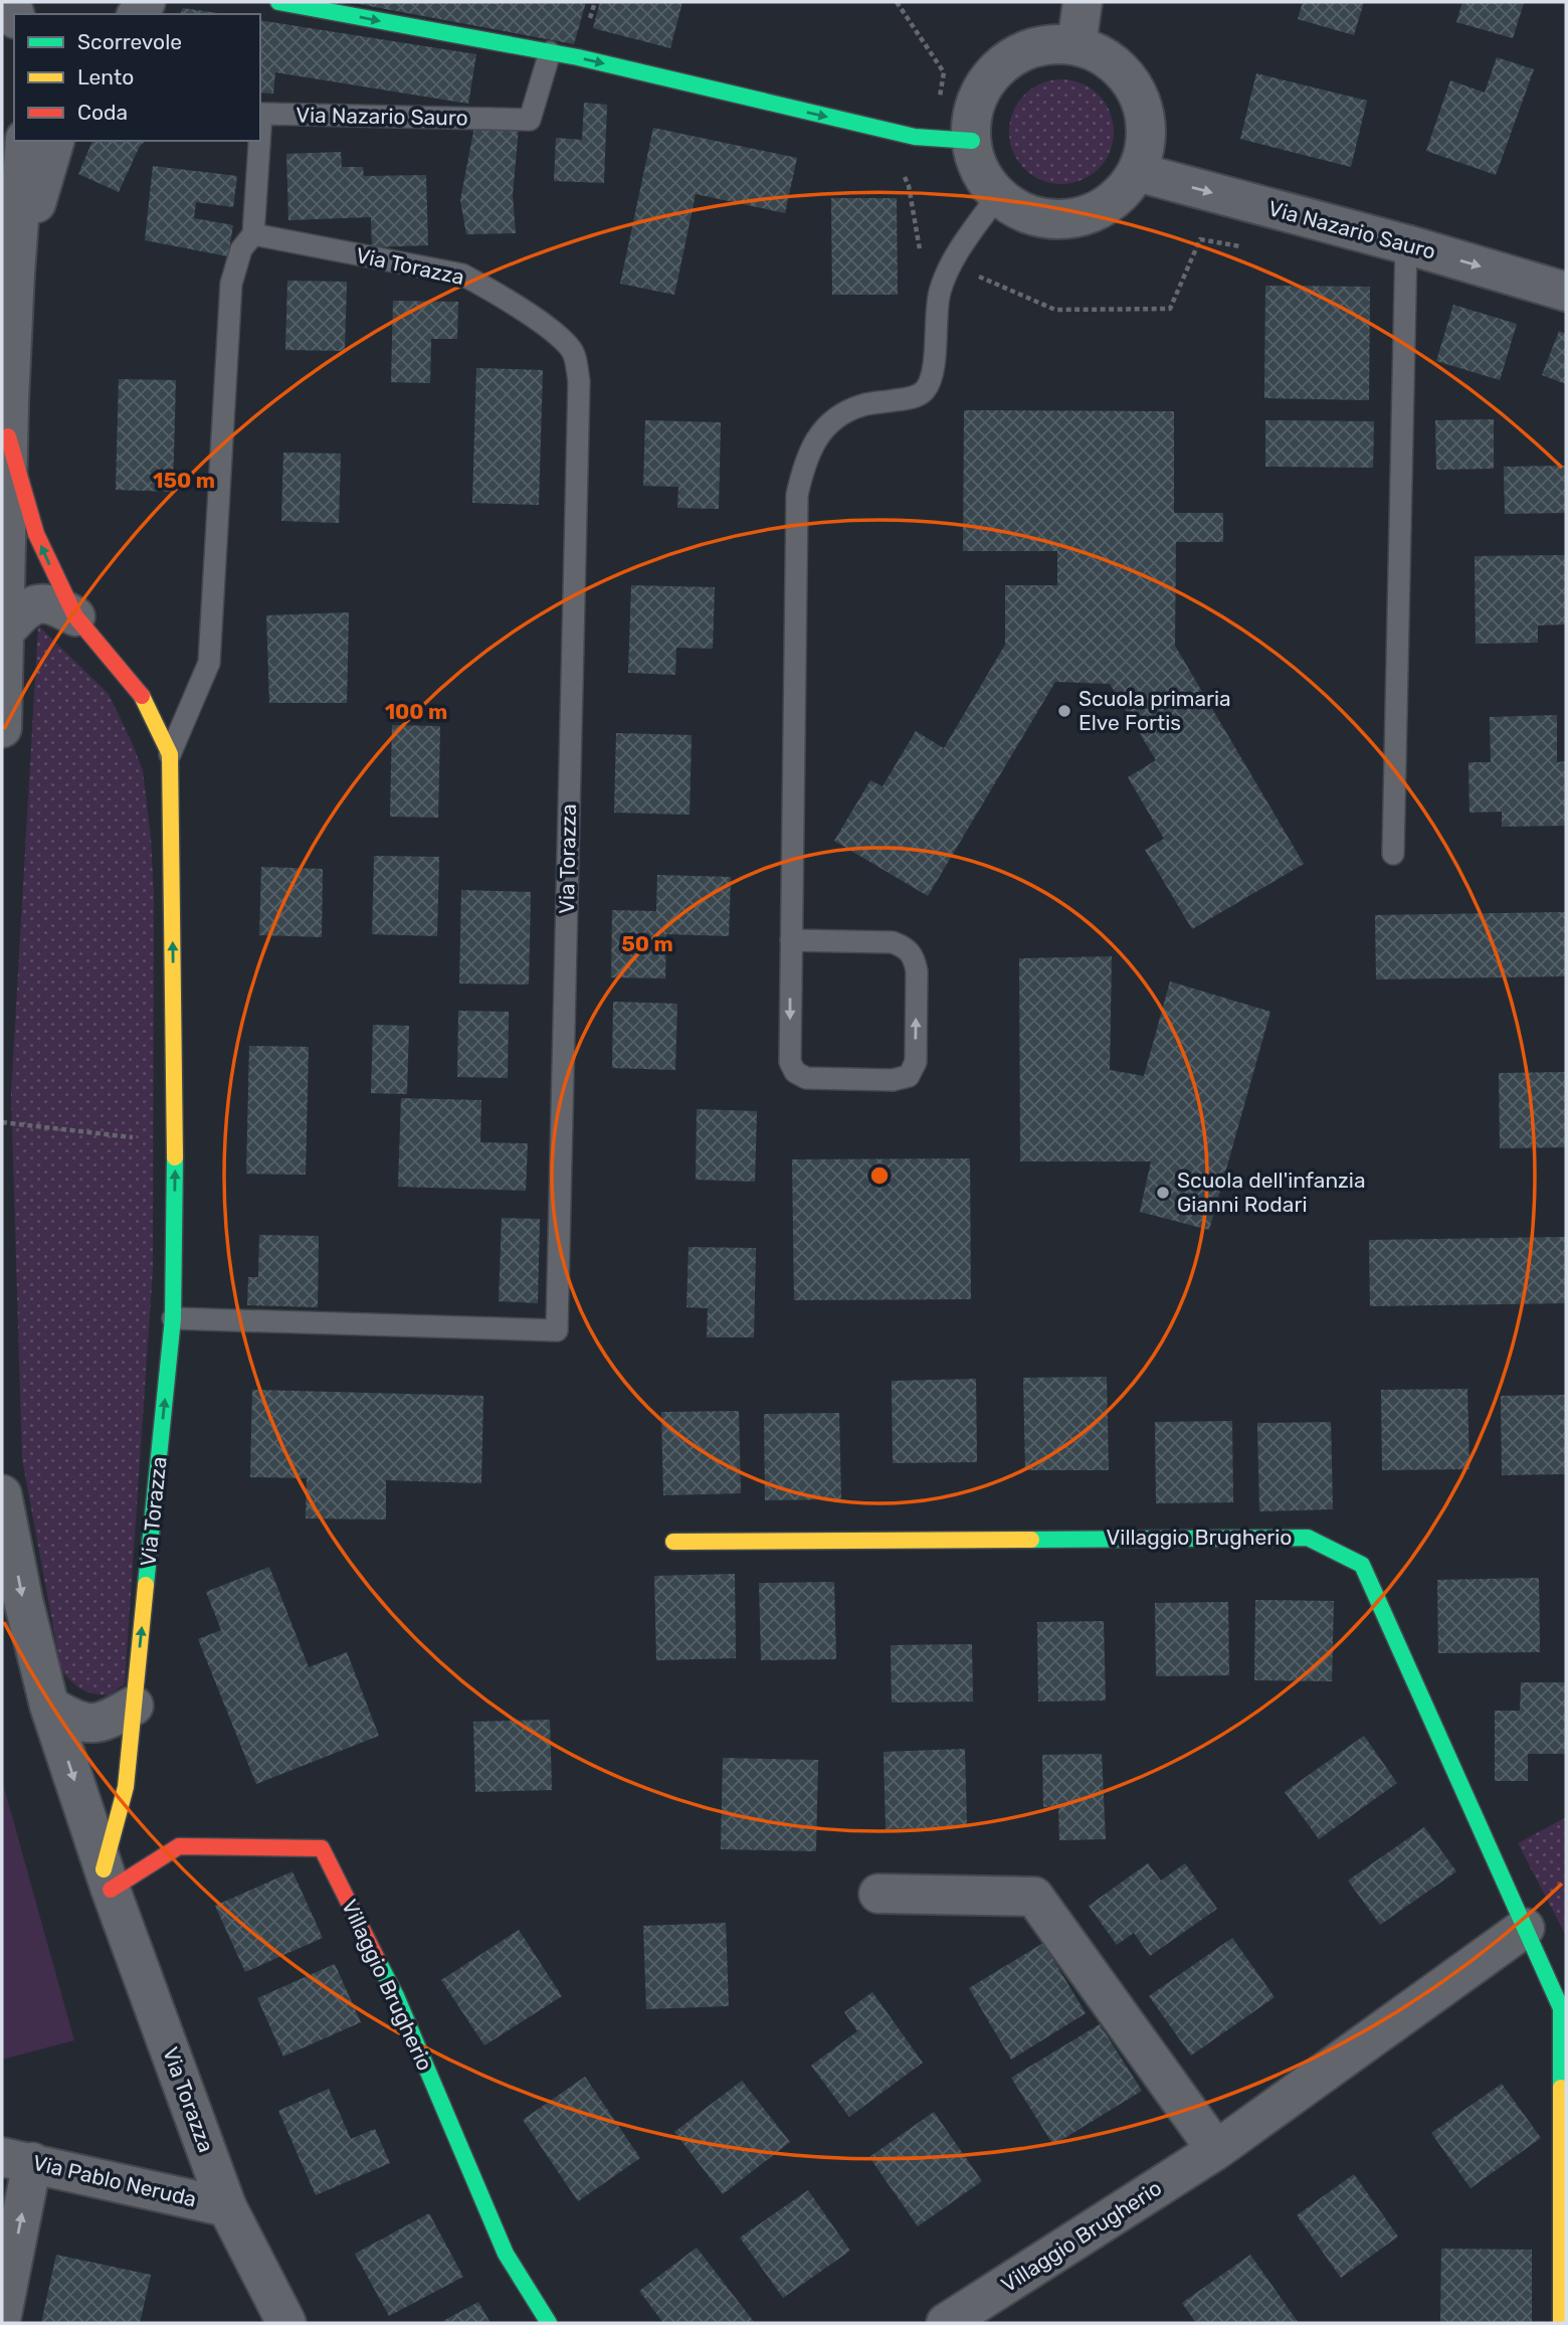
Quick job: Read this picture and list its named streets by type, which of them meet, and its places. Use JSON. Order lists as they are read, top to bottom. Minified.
{"streets":{"street":["Via Nazario Sauro","Via Torazza","Villaggio Brugherio","Via Pablo Neruda"]},"crossings":[["Via Nazario Sauro","Via Torazza"],["Via Torazza","Villaggio Brugherio"],["Via Torazza","Via Pablo Neruda"]],"one_way":["Via Nazario Sauro"],"places":["Scuola primaria Elve Fortis","Scuola dell'infanzia Gianni Rodari"],"legend":["Scorrevole","Lento","Coda"],"rings":["150 m","100 m","50 m"]}
